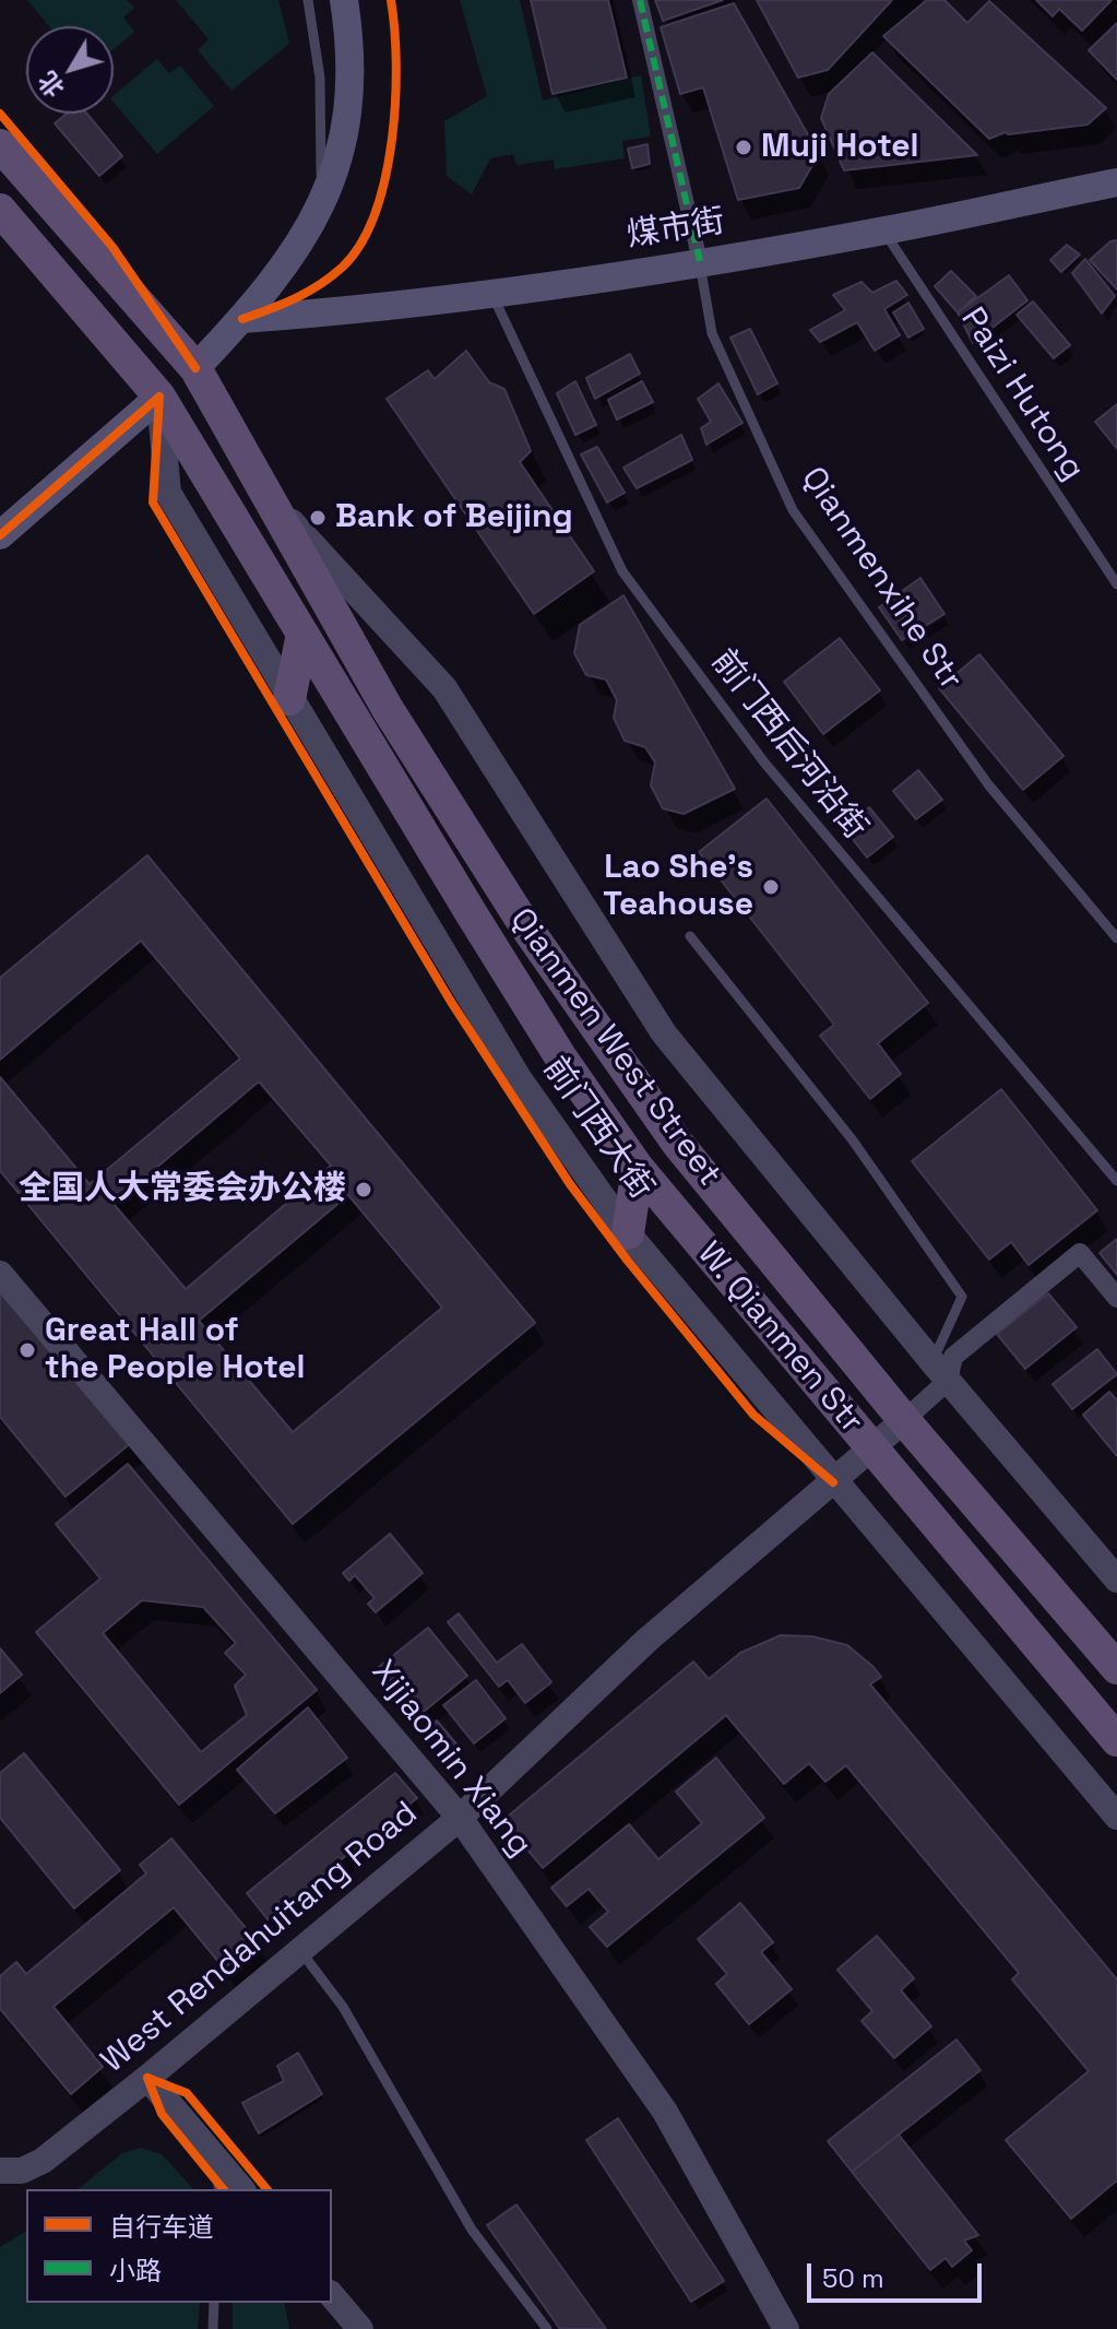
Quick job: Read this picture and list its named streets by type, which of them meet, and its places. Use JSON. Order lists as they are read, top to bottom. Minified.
{"streets":{"main road":["煤市街","Qianmen West Street","W. Qianmen Str"],"street":["Qianmenxihe Str","前门西大街","Xijiaomin Xiang","West Rendahuitang Road"],"lane":["Paizi Hutong","前门西后河沿街"]},"crossings":[["煤市街","Paizi Hutong"],["煤市街","Qianmenxihe Str"],["煤市街","前门西后河沿街"],["Qianmen West Street","前门西大街"],["Qianmen West Street","W. Qianmen Str"],["Qianmen West Street","West Rendahuitang Road"],["前门西大街","West Rendahuitang Road"],["W. Qianmen Str","West Rendahuitang Road"],["Xijiaomin Xiang","West Rendahuitang Road"]],"places":["Muji Hotel","Bank of Beijing","Lao She's Teahouse","全国人大常委会办公楼","Great Hall of the People Hotel"],"legend":["自行车道","小路"],"scale_bar":"50 m","north":"bottom left"}
